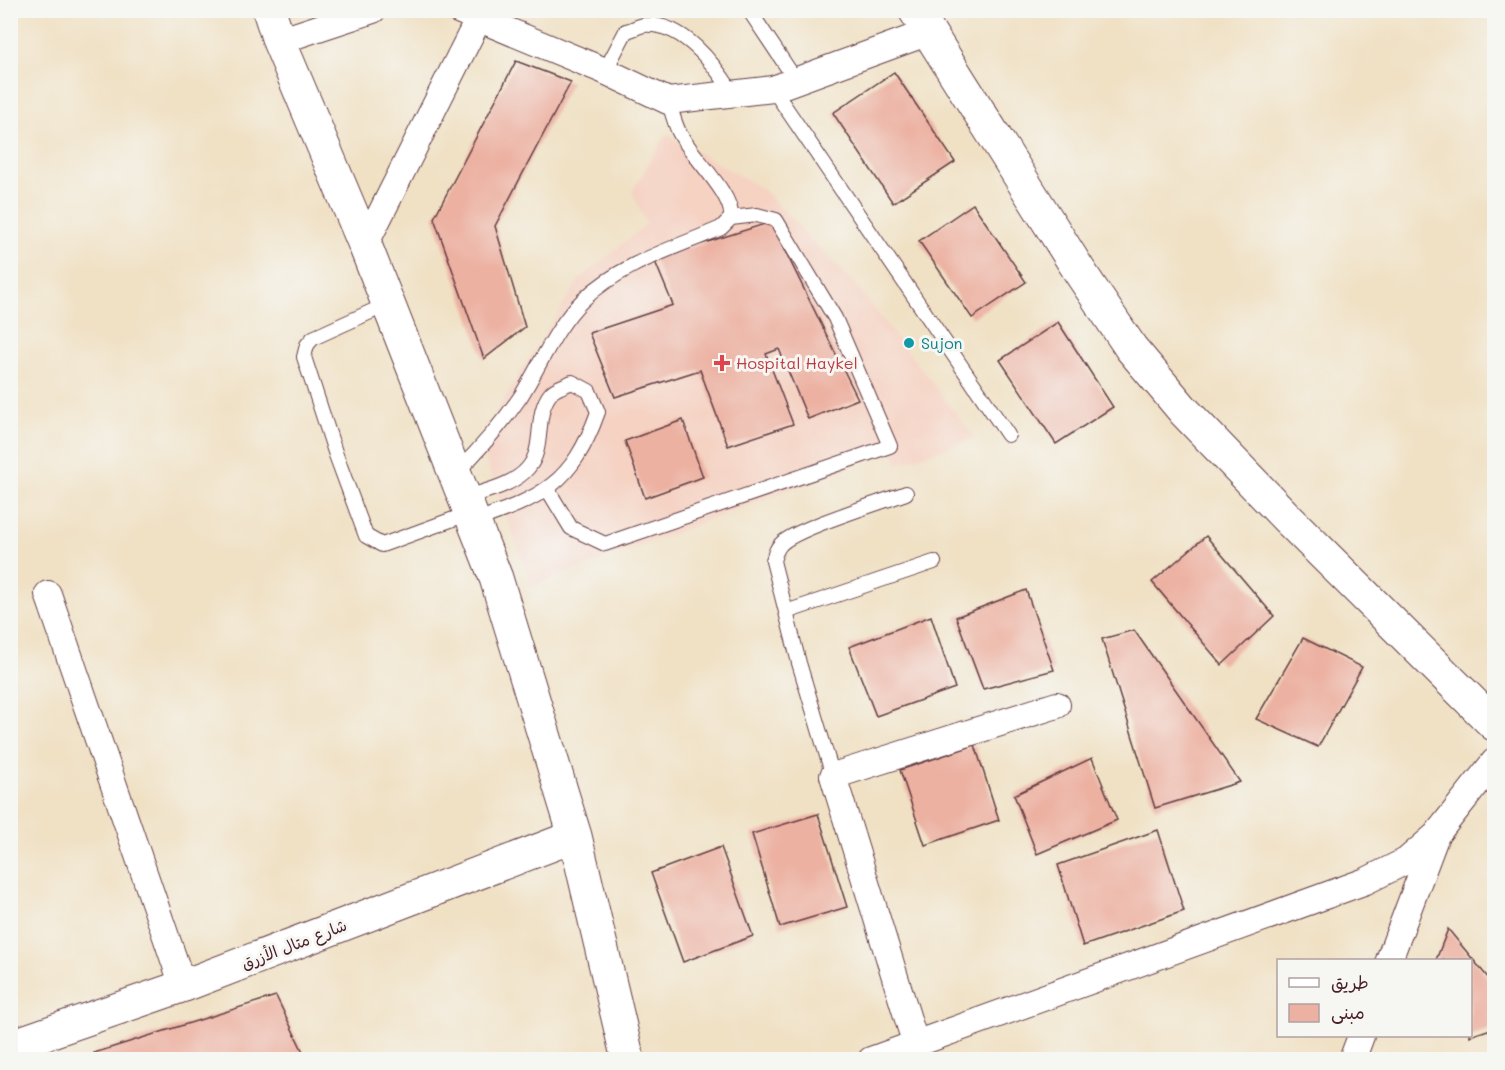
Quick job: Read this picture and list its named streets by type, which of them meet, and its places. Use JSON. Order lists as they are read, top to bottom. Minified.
{"streets":{"street":["شارع متال الأزرق"]},"places":{"other":["Sujon"],"health":["Hospital Haykel"]},"legend":["طريق","مبنى"]}
